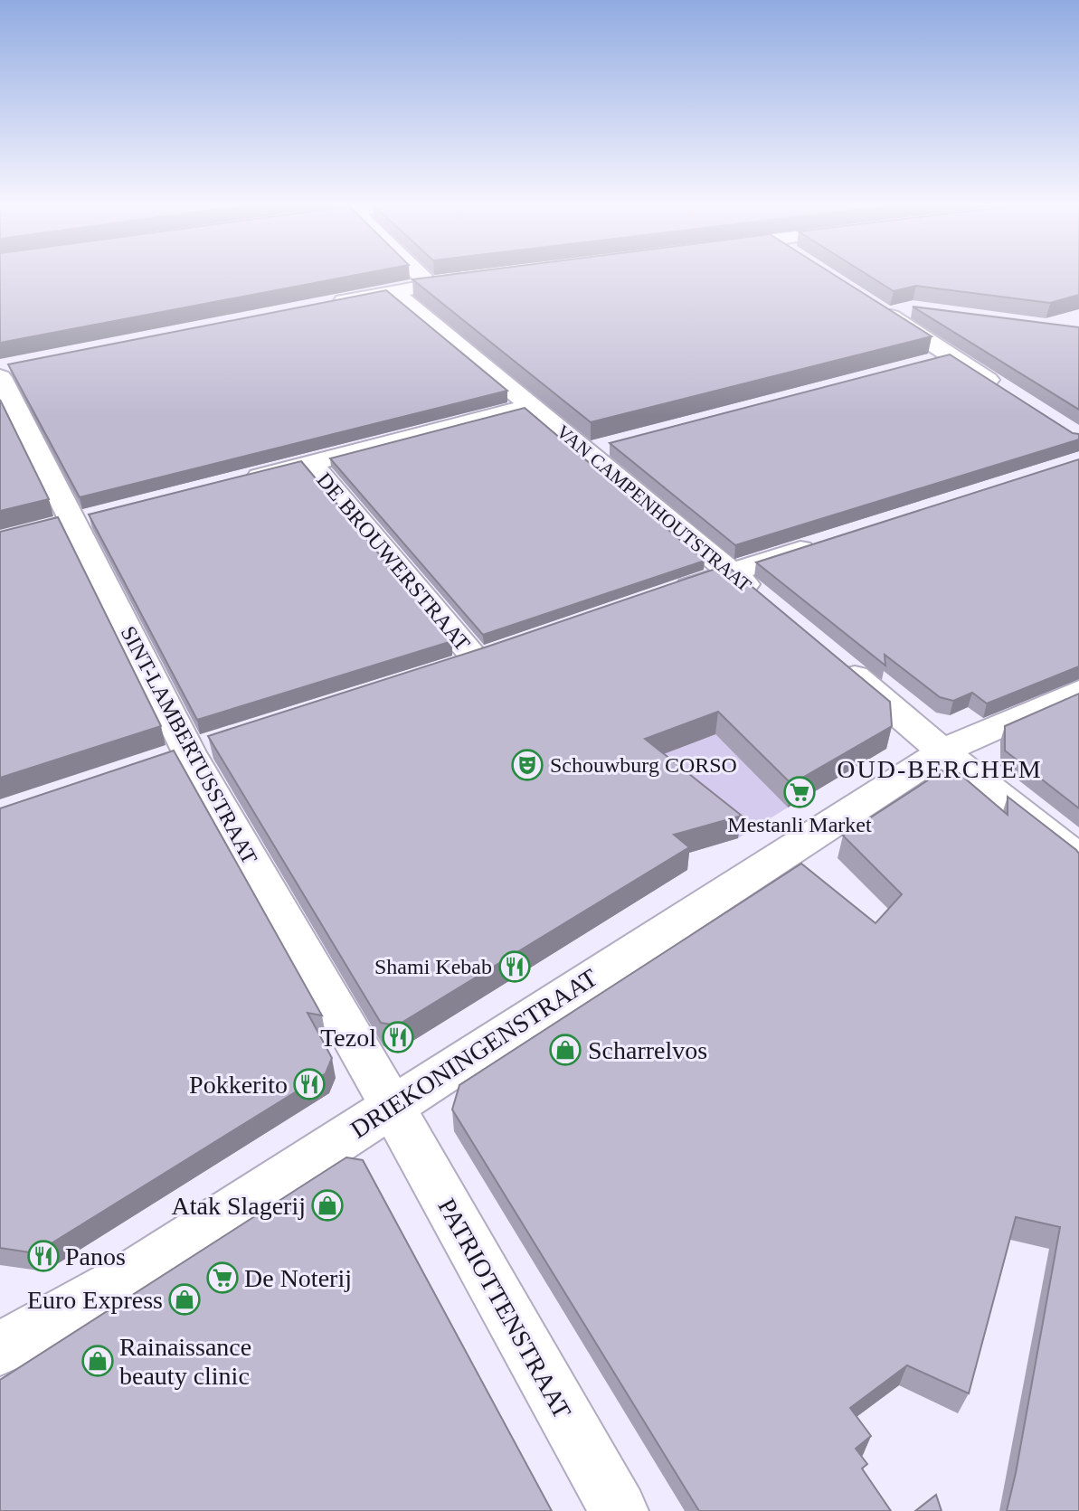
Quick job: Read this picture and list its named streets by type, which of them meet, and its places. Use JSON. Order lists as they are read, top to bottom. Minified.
{"streets":{"street":["VAN CAMPENHOUTSTRAAT","DE BROUWERSTRAAT","SINT-LAMBERTUSSTRAAT","DRIEKONINGENSTRAAT","PATRIOTTENSTRAAT"]},"crossings":[["SINT-LAMBERTUSSTRAAT","DRIEKONINGENSTRAAT"],["SINT-LAMBERTUSSTRAAT","PATRIOTTENSTRAAT"],["DRIEKONINGENSTRAAT","PATRIOTTENSTRAAT"]],"districts":["OUD-BERCHEM"],"places":{"theatre":["Schouwburg CORSO"],"supermarket":["Mestanli Market","De Noterij"],"restaurant":["Shami Kebab","Tezol","Pokkerito","Panos"],"shop":["Scharrelvos","Atak Slagerij","Euro Express","Rainaissance beauty clinic"]}}
